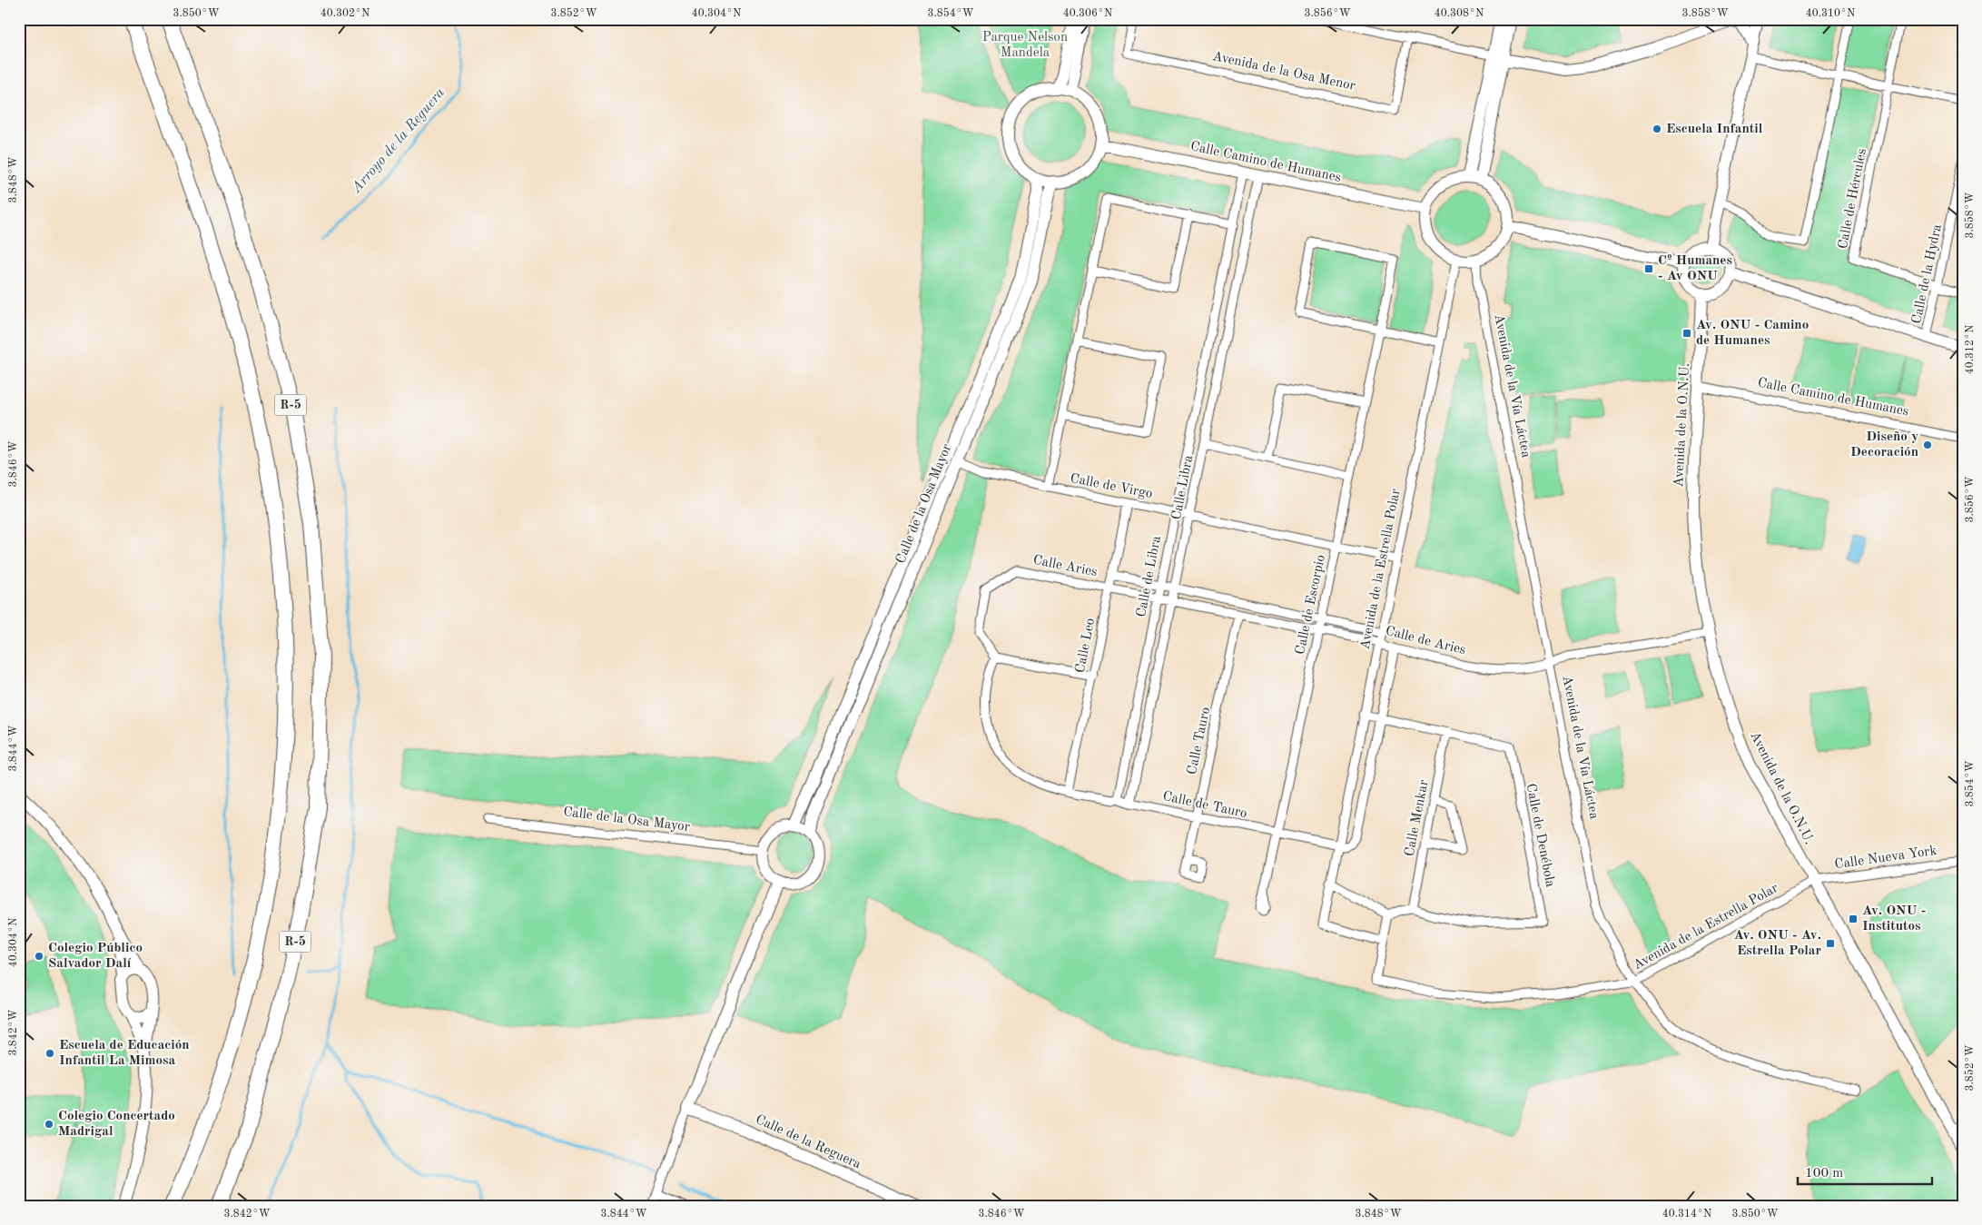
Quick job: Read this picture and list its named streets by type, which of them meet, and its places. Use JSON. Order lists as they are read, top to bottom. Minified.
{"streets":{"highway":["R-5"],"street":["Avenida de la Osa Menor","Calle Camino de Humanes","Calle de Hércules","Calle de la Hydra","Avenida de la Vía Láctea","Avenida de la O.N.U.","Calle de Virgo","Calle Libra","Calle de la Osa Mayor","Calle Aries","Avenida de la Estrella Polar","Calle de Libra","Calle de Escorpio","Calle de Aries","Calle Leo","Calle Tauro","Calle de Tauro","Calle Menkar","Calle de Denébola","Calle Nueva York","Calle de la Reguera"]},"crossings":[["Calle Camino de Humanes","Avenida de la Vía Láctea"],["Calle Camino de Humanes","Avenida de la O.N.U."],["Calle Camino de Humanes","Calle Libra"],["Calle Camino de Humanes","Calle de la Osa Mayor"],["Calle Camino de Humanes","Avenida de la Estrella Polar"],["Calle Camino de Humanes","Calle de Libra"],["Calle de Hércules","Calle de la Hydra"],["Avenida de la Vía Láctea","Avenida de la Estrella Polar"],["Avenida de la Vía Láctea","Calle de Aries"],["Avenida de la O.N.U.","Avenida de la Estrella Polar"],["Avenida de la O.N.U.","Calle de Aries"],["Avenida de la O.N.U.","Calle Nueva York"],["Calle de Virgo","Calle Libra"],["Calle de Virgo","Calle de la Osa Mayor"],["Calle de Virgo","Avenida de la Estrella Polar"],["Calle de Virgo","Calle de Libra"],["Calle de Virgo","Calle de Escorpio"],["Calle de Virgo","Calle Leo"],["Calle Libra","Calle de Aries"],["Calle Libra","Calle de Tauro"],["Calle Aries","Calle de Aries"],["Calle Aries","Calle Leo"],["Avenida de la Estrella Polar","Calle de Escorpio"],["Avenida de la Estrella Polar","Calle de Aries"],["Avenida de la Estrella Polar","Calle de Tauro"],["Avenida de la Estrella Polar","Calle de Denébola"],["Avenida de la Estrella Polar","Calle Nueva York"],["Calle de Libra","Calle de Aries"],["Calle de Libra","Calle de Tauro"],["Calle de Escorpio","Calle de Aries"],["Calle de Escorpio","Calle de Tauro"],["Calle de Aries","Calle Leo"],["Calle de Aries","Calle Tauro"],["Calle Leo","Calle de Tauro"],["Calle Tauro","Calle de Tauro"],["Calle Menkar","Calle de Denébola"]],"water":["Arroyo de la Reguera"],"parks":["Parque Nelson Mandela"],"places":{"other":["Escuela Infantil","Diseño y Decoración","Colegio Público Salvador Dalí","Escuela de Educación Infantil La Mimosa","Colegio Concertado Madrigal"],"transit":["Cº Humanes - Av ONU","Av. ONU - Camino de Humanes","Av. ONU - Institutos","Av. ONU - Av. Estrella Polar"]},"scale_bar":"100 m","coordinates":["3.850°W","40.302°N","3.852°W","40.304°N","3.854°W","40.306°N","3.856°W","40.308°N","3.858°W","40.310°N","3.848°W","40.312°N","3.846°W","3.844°W","3.842°W","40.314°N"]}
